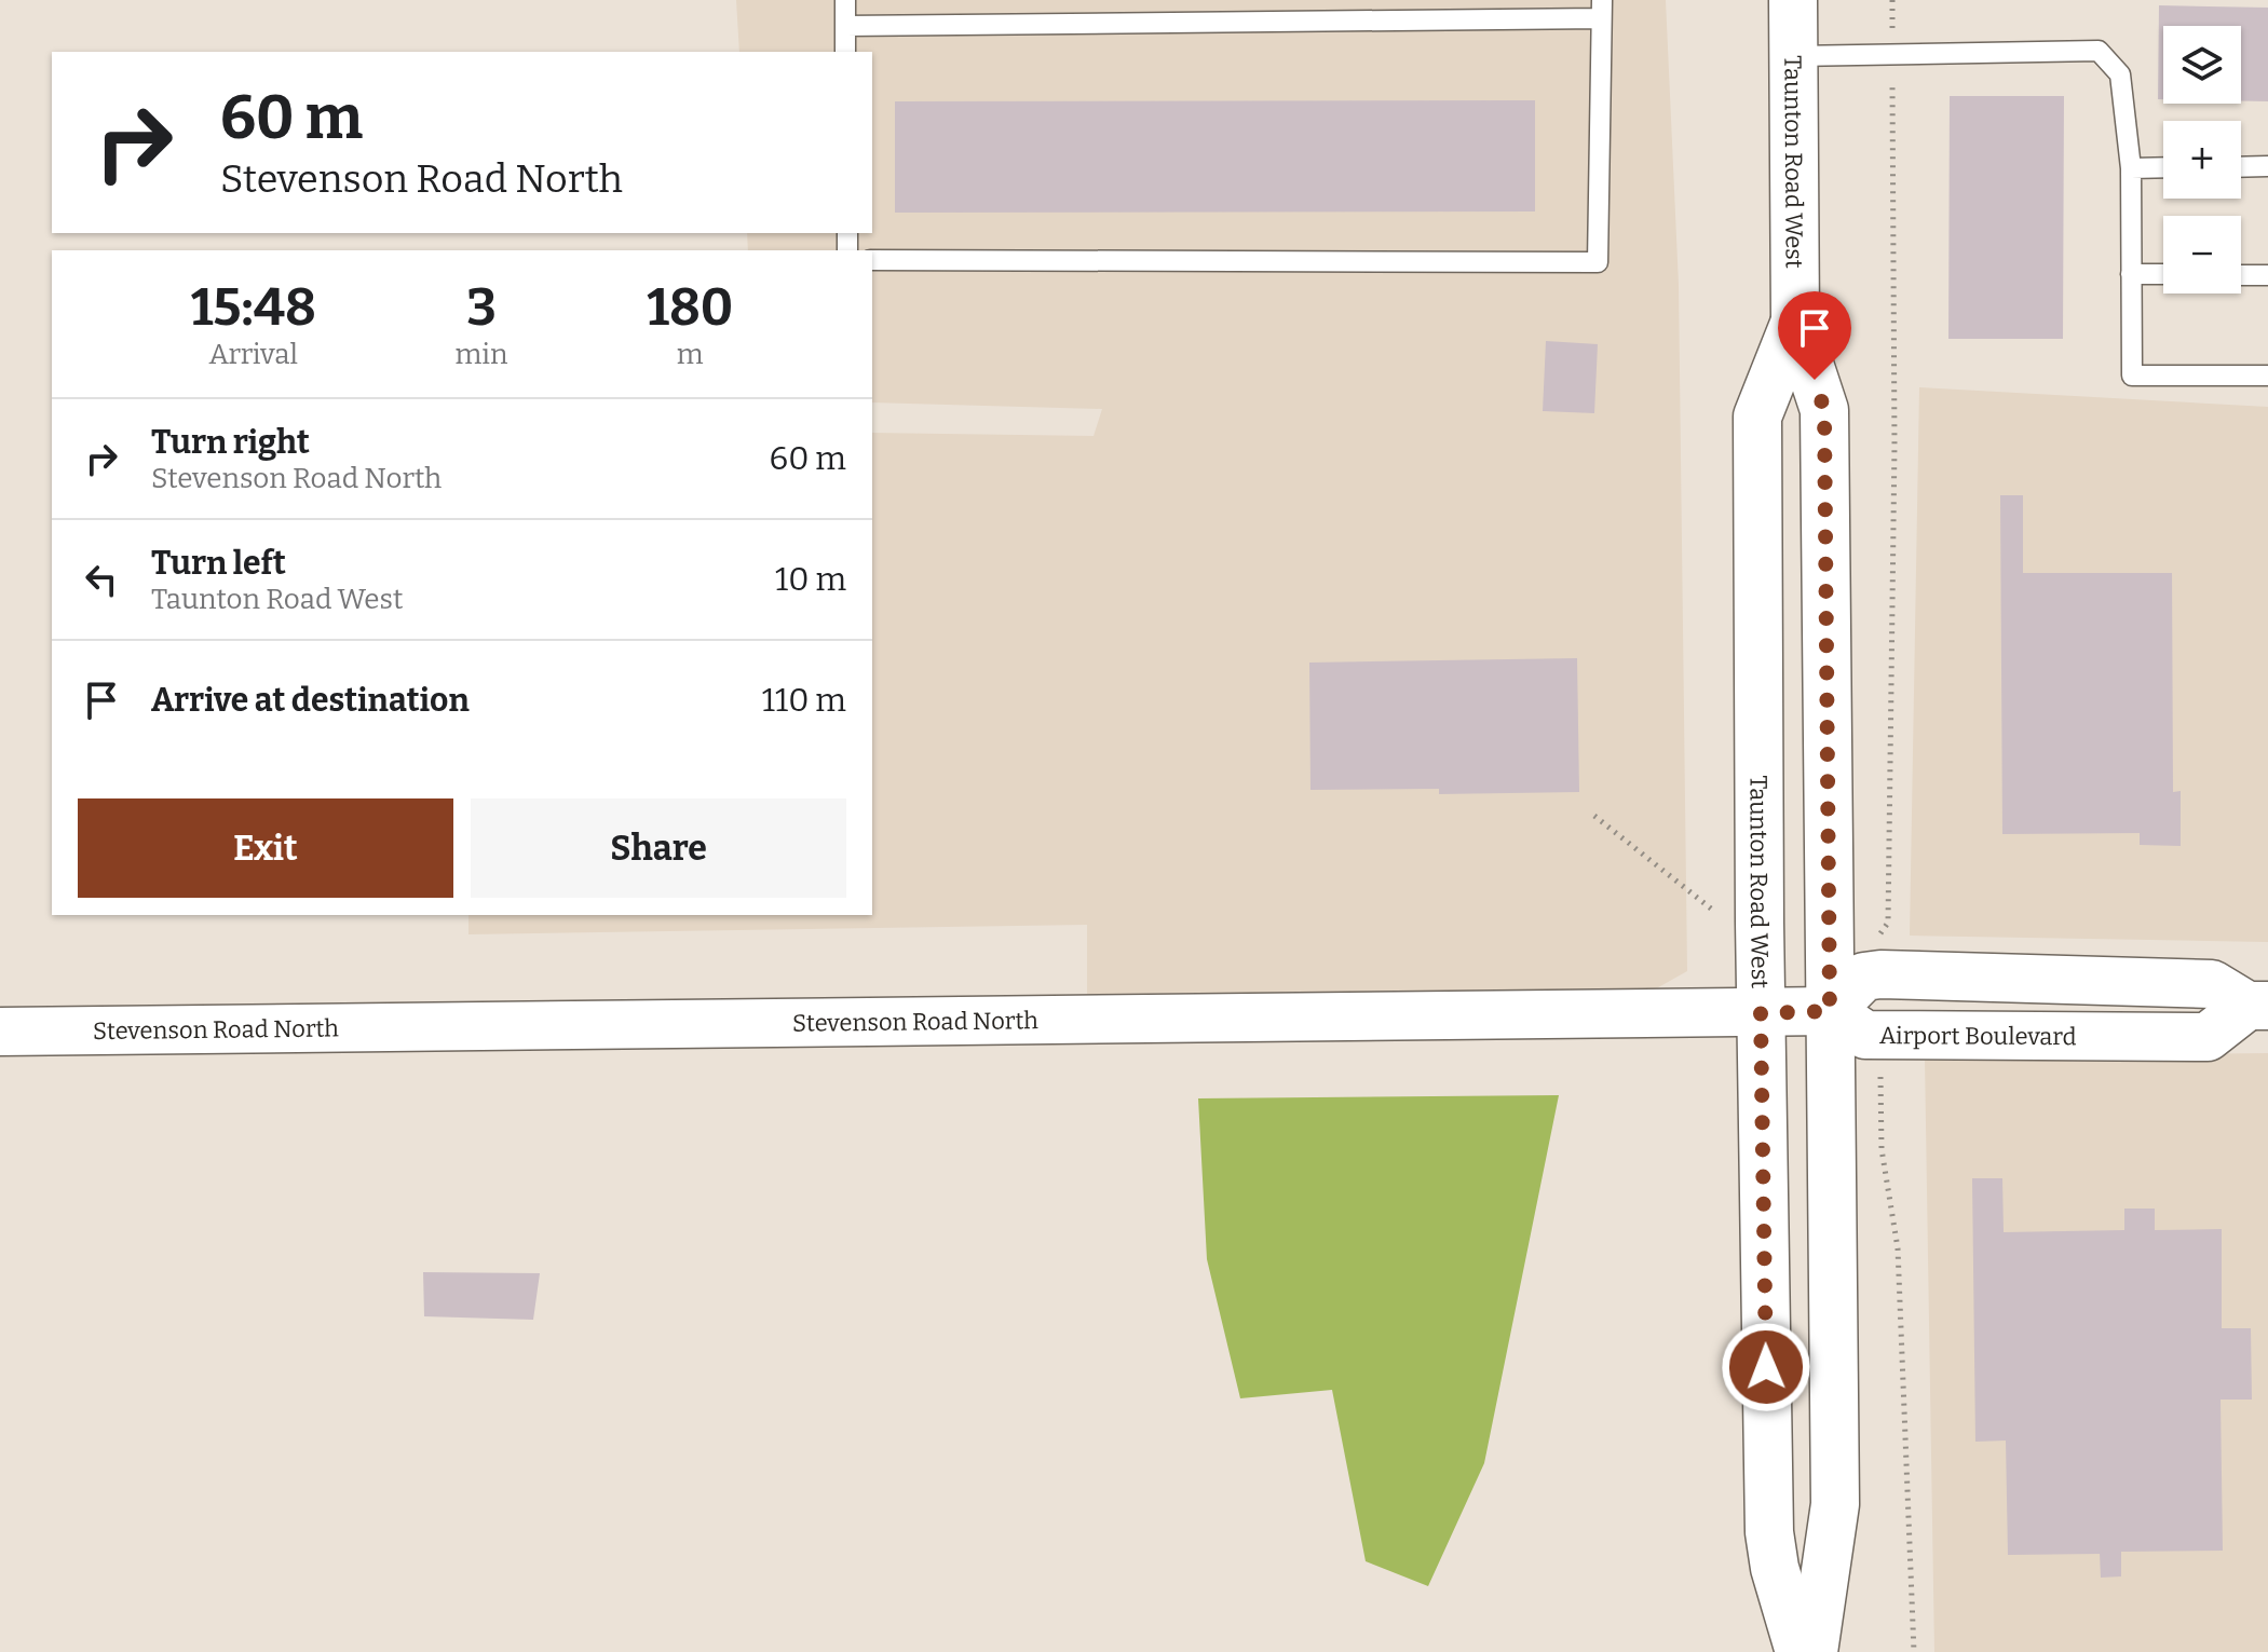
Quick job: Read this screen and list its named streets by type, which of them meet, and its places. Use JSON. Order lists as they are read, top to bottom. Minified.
{"streets":{"main road":["Taunton Road West","Stevenson Road North"]},"crossings":[["Taunton Road West","Stevenson Road North"]],"page":{"map_buttons":["+","−"],"turn":["60 m","Stevenson Road North"],"eta":["15:48","Arrival","3","min","180","m"],"list":[{"name":"Turn right","note":"Stevenson Road North","value":"60 m"},{"name":"Turn left","note":"Taunton Road West","value":"10 m"},{"name":"Arrive at destination","value":"110 m"}],"buttons":["Exit","Share"]}}
